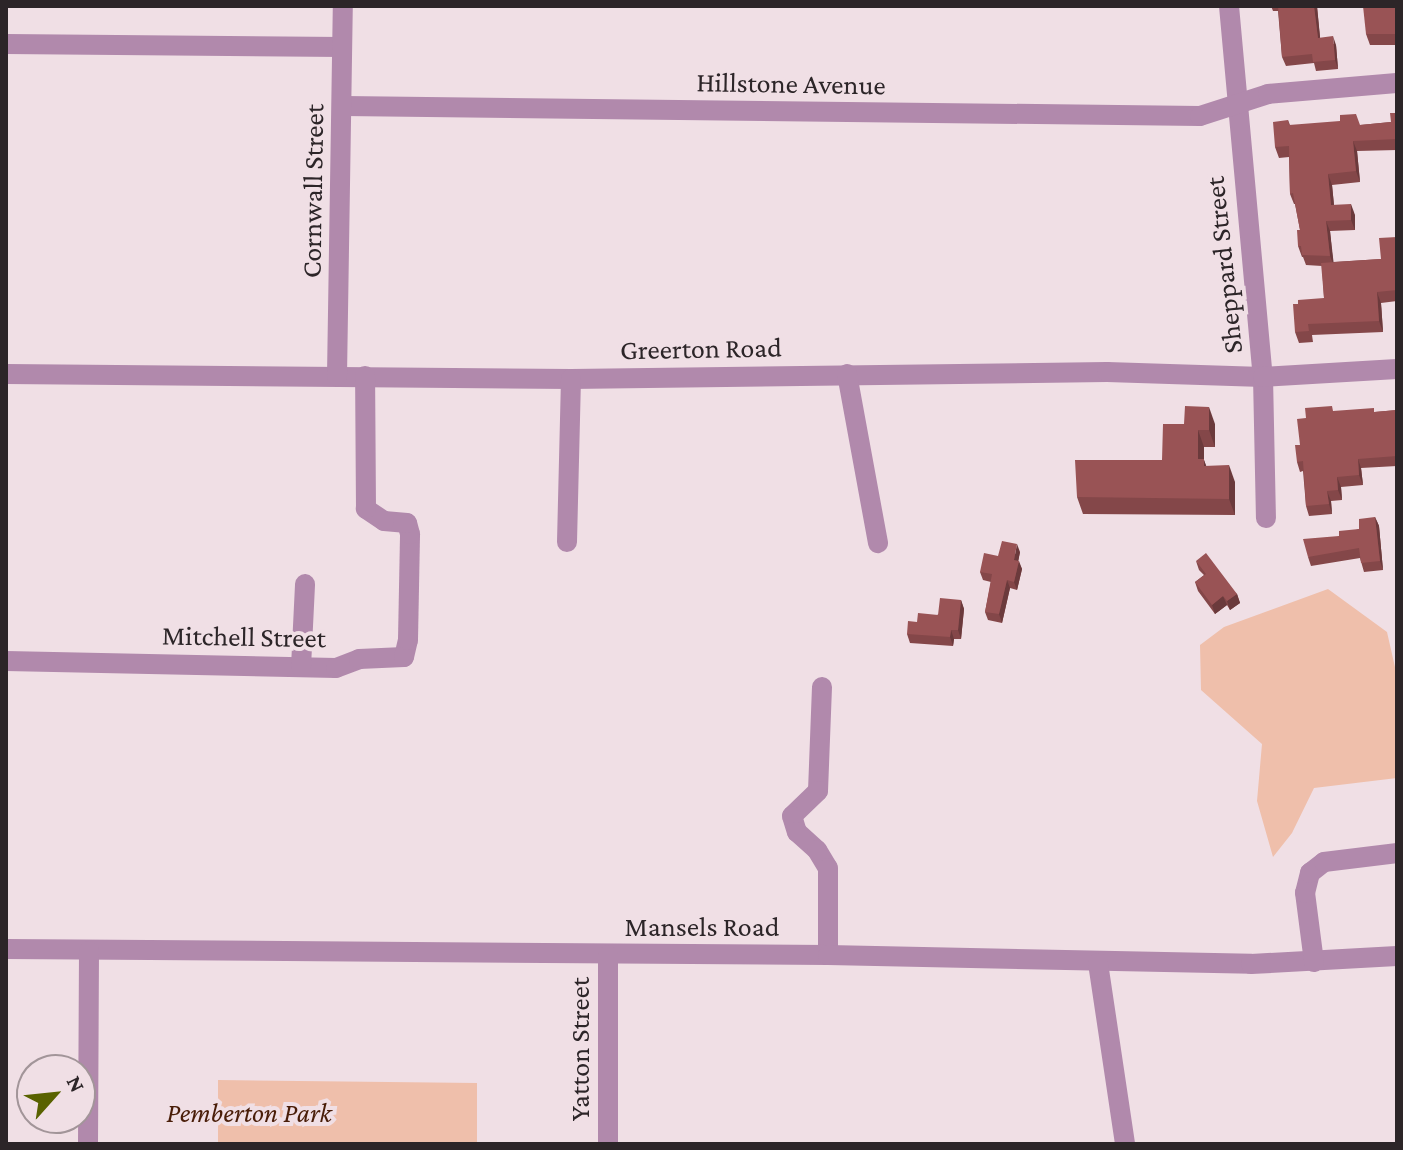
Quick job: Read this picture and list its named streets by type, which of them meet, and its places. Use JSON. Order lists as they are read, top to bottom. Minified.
{"streets":{"street":["Hillstone Avenue","Cornwall Street","Sheppard Street","Greerton Road","Mitchell Street","Mansels Road","Yatton Street"]},"crossings":[["Hillstone Avenue","Cornwall Street"],["Hillstone Avenue","Sheppard Street"],["Cornwall Street","Greerton Road"],["Sheppard Street","Greerton Road"],["Greerton Road","Mitchell Street"],["Mansels Road","Yatton Street"]],"parks":["Pemberton Park"],"north":"top right"}
